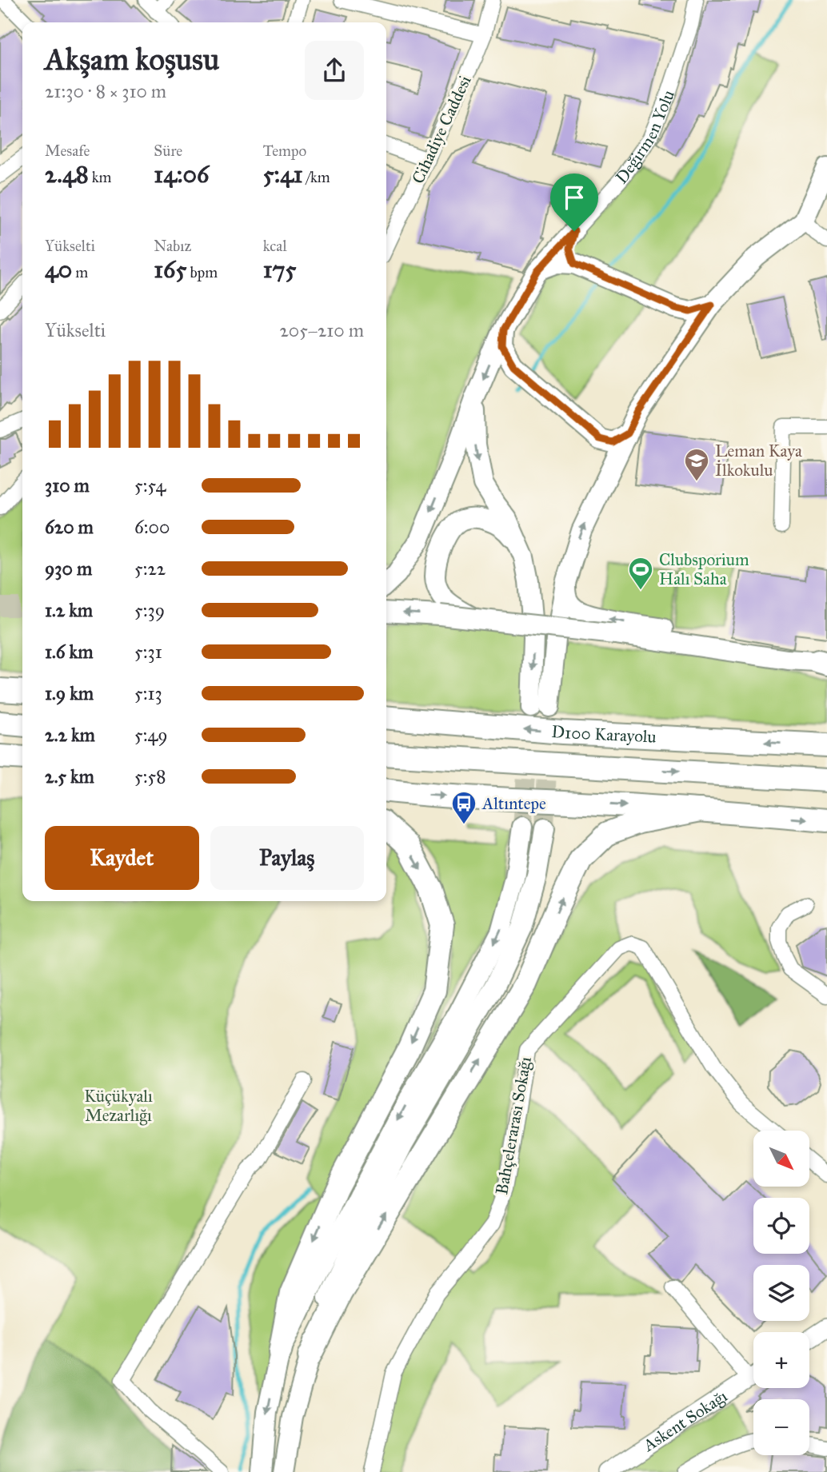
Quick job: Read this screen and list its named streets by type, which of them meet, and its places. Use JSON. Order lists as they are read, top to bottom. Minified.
{"streets":{"highway":["D100 Karayolu"],"main road":["Değirmen Yolu"],"street":["Cihadiye Caddesi","Bahçelerarası Sokağı","Askent Sokağı"]},"one_way":["Değirmen Yolu"],"parks":["Küçükyalı Mezarlığı"],"places":{"school or university":["Leman Kaya İlkokulu"],"sports":["Clubsporium Halı Saha"],"bus stop":["Altıntepe"]},"north":"bottom right","page":{"heading":["Akşam koşusu","21:30 · 8 × 310 m"],"stats":[["Mesafe","2.48 km"],["Süre","14:06"],["Tempo","5:41 /km"],["Yükselti","40 m"],["Nabız","165 bpm"],["kcal","175"]],"chart":["Yükselti","205–210 m"],"list":[{"name":"310 m","note":"5:54"},{"name":"620 m","note":"6:00"},{"name":"930 m","note":"5:22"},{"name":"1.2 km","note":"5:39"},{"name":"1.6 km","note":"5:31"},{"name":"1.9 km","note":"5:13"},{"name":"2.2 km","note":"5:49"},{"name":"2.5 km","note":"5:58"}],"buttons":["Kaydet","Paylaş"],"map_buttons":["+","−"]}}
